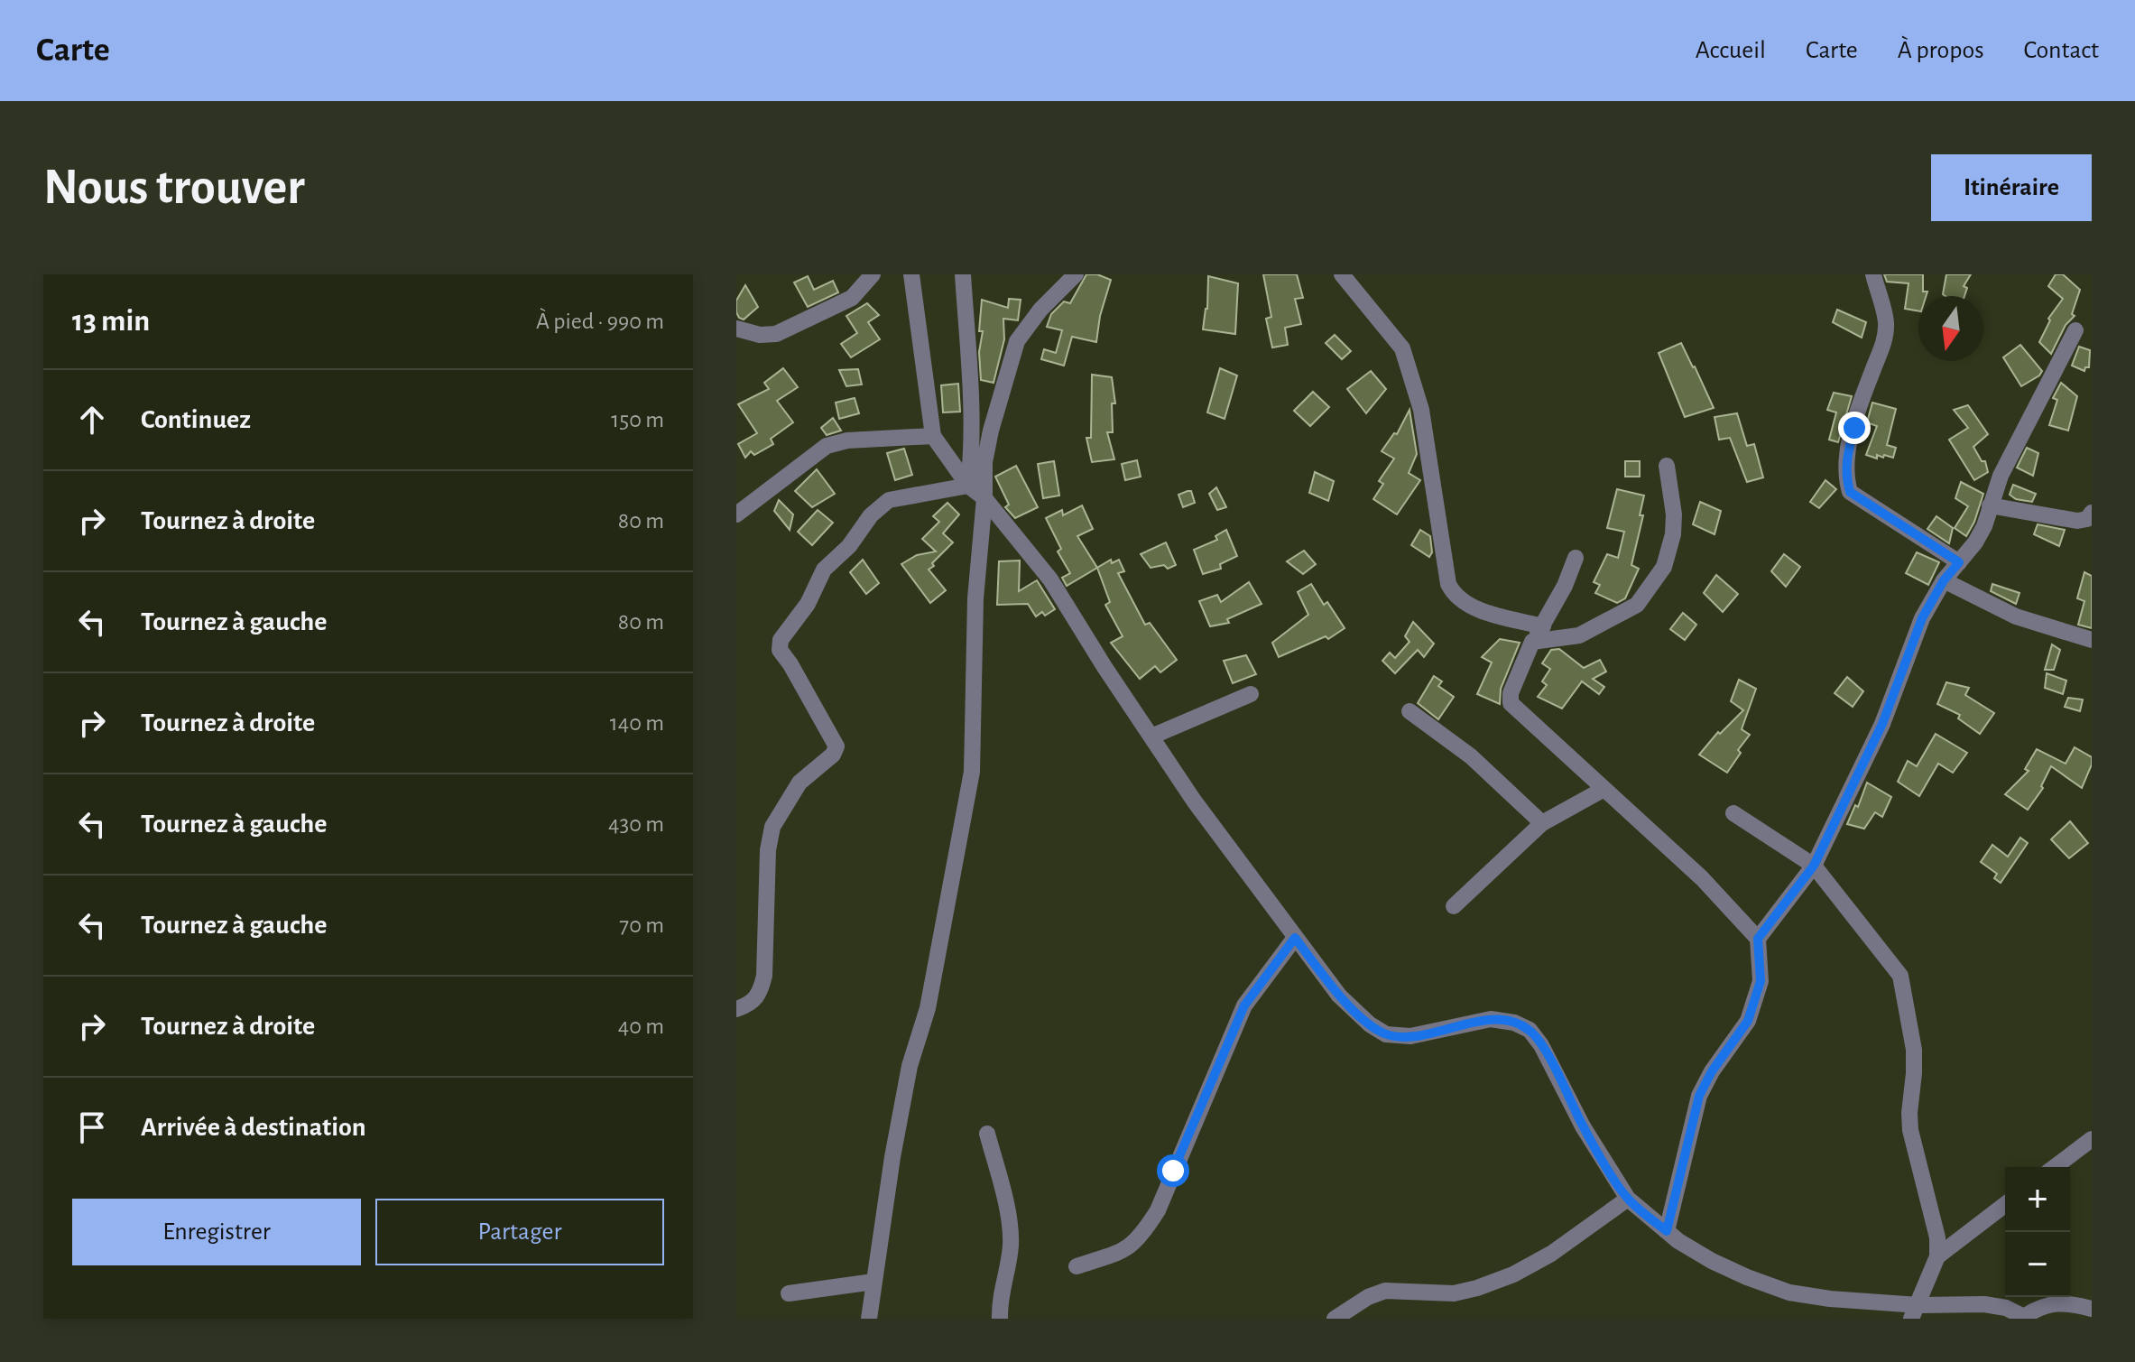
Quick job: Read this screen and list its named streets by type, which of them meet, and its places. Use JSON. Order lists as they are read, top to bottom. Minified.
{"north":"bottom","page":{"header":"Carte","nav":["Accueil","Carte","À propos","Contact"],"buttons":["Itinéraire",["Enregistrer","Partager"]],"title":"Nous trouver","heading":["13 min","À pied · 990 m"],"list":[["Continuez","150 m"],["Tournez à droite","80 m"],["Tournez à gauche","80 m"],["Tournez à droite","140 m"],["Tournez à gauche","430 m"],["Tournez à gauche","70 m"],["Tournez à droite","40 m"],"Arrivée à destination"],"map_buttons":["+","−"]}}
